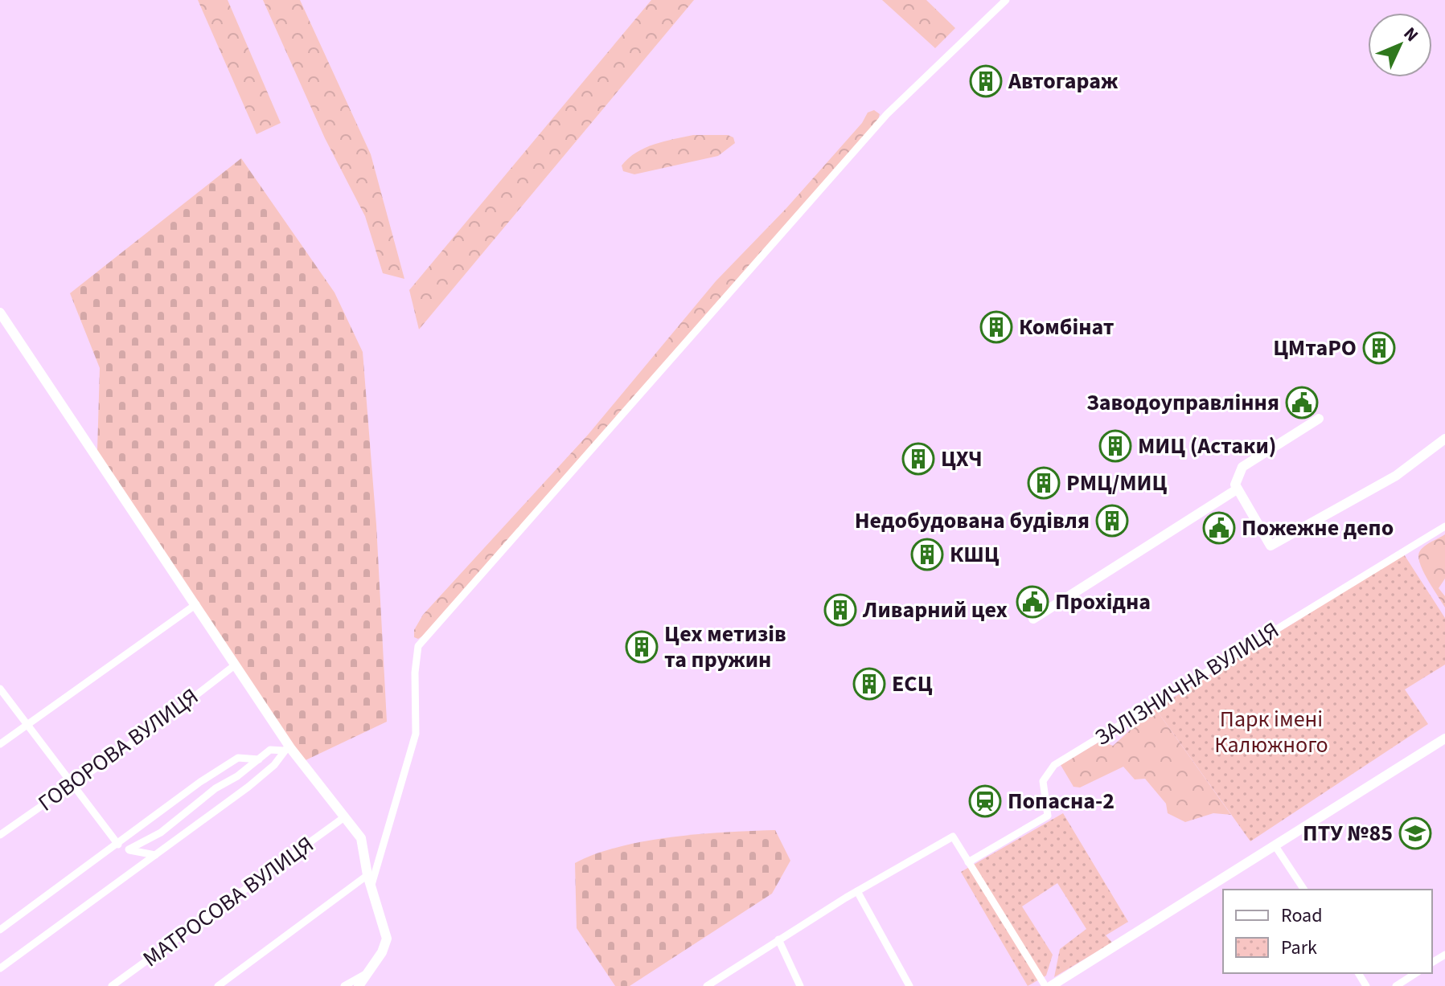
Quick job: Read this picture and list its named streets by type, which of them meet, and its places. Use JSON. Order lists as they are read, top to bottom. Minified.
{"streets":{"street":["ЗАЛІЗНИЧНА ВУЛИЦЯ","ГОВОРОВА ВУЛИЦЯ","МАТРОСОВА ВУЛИЦЯ"]},"parks":["Парк імені Калюжного"],"places":{"building":["Автогараж","Комбінат","ЦМтаРО","МИЦ (Астаки)","ЦХЧ","РМЦ/МИЦ","Недобудована будівля","КШЦ","Ливарний цех","Цех метизів та пружин","ЕСЦ"],"public building":["Заводоуправління","Пожежне депо","Прохідна"],"station":["Попасна-2"],"school or university":["ПТУ №85"]},"legend":["Road","Park"],"north":"top right"}
